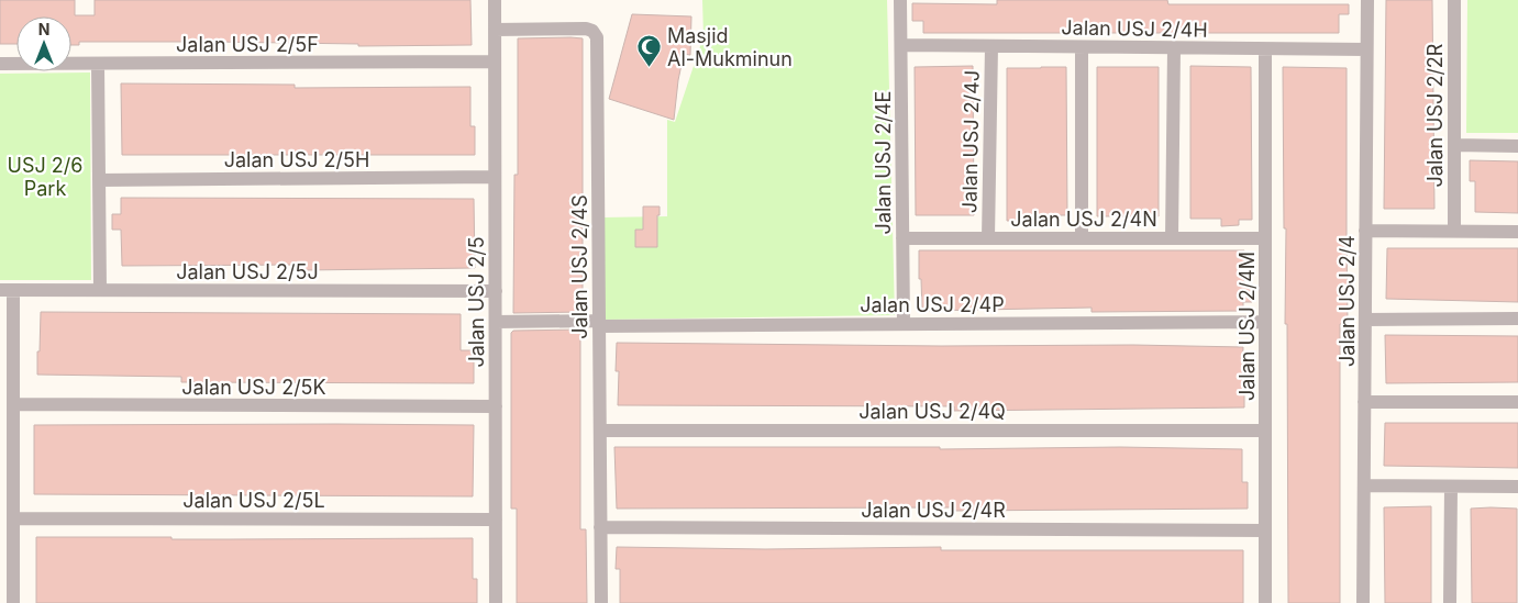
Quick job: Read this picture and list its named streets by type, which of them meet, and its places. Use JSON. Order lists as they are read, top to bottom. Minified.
{"streets":{"street":["Jalan USJ 2/4H","Jalan USJ 2/5F","Jalan USJ 2/2R","Jalan USJ 2/4J","Jalan USJ 2/5H","Jalan USJ 2/4E","Jalan USJ 2/4N","Jalan USJ 2/4S","Jalan USJ 2/5J","Jalan USJ 2/4","Jalan USJ 2/5","Jalan USJ 2/4P","Jalan USJ 2/4M","Jalan USJ 2/5K","Jalan USJ 2/4Q","Jalan USJ 2/5L","Jalan USJ 2/4R"]},"crossings":[["Jalan USJ 2/4H","Jalan USJ 2/4J"],["Jalan USJ 2/4H","Jalan USJ 2/4E"],["Jalan USJ 2/4H","Jalan USJ 2/4"],["Jalan USJ 2/4H","Jalan USJ 2/4M"],["Jalan USJ 2/5F","Jalan USJ 2/5"],["Jalan USJ 2/4J","Jalan USJ 2/4N"],["Jalan USJ 2/5H","Jalan USJ 2/5"],["Jalan USJ 2/4E","Jalan USJ 2/4N"],["Jalan USJ 2/4E","Jalan USJ 2/4P"],["Jalan USJ 2/4N","Jalan USJ 2/4M"],["Jalan USJ 2/4S","Jalan USJ 2/5"],["Jalan USJ 2/4S","Jalan USJ 2/4P"],["Jalan USJ 2/4S","Jalan USJ 2/4Q"],["Jalan USJ 2/4S","Jalan USJ 2/4R"],["Jalan USJ 2/5J","Jalan USJ 2/5"],["Jalan USJ 2/5","Jalan USJ 2/4P"],["Jalan USJ 2/5","Jalan USJ 2/5K"],["Jalan USJ 2/5","Jalan USJ 2/5L"],["Jalan USJ 2/4P","Jalan USJ 2/4M"],["Jalan USJ 2/4M","Jalan USJ 2/4Q"],["Jalan USJ 2/4M","Jalan USJ 2/4R"]],"parks":["USJ 2/6 Park"],"places":{"mosque":["Masjid Al-Mukminun"]},"north":"top"}
